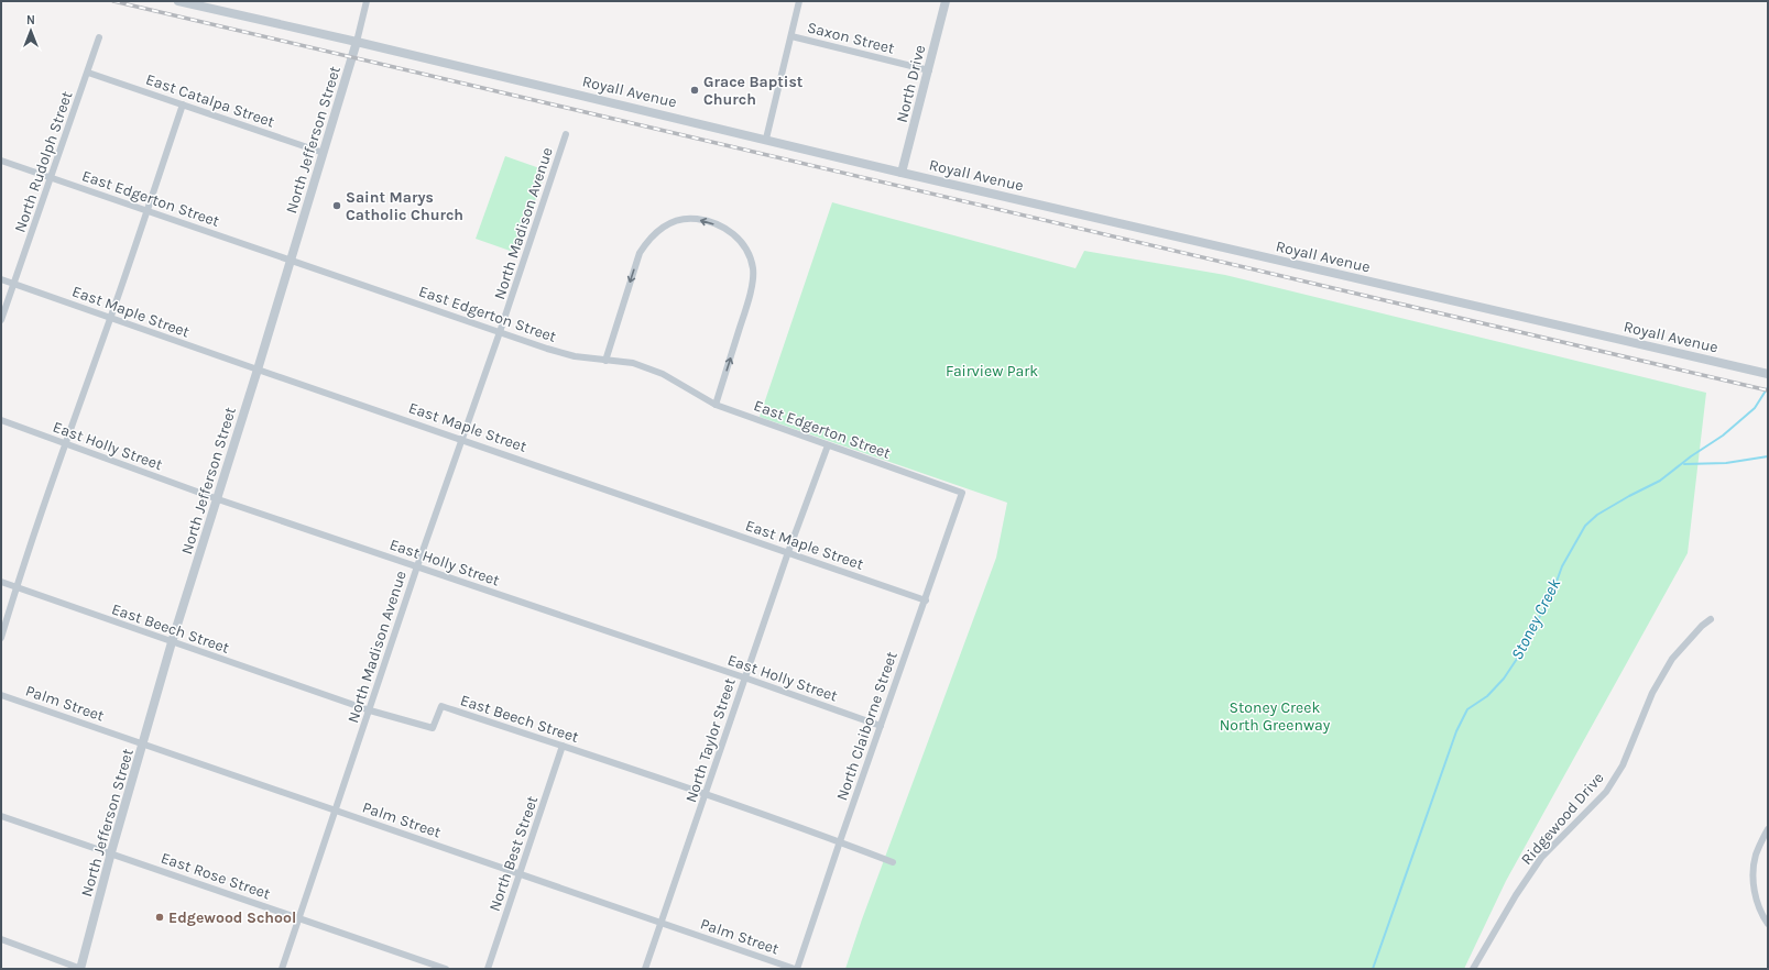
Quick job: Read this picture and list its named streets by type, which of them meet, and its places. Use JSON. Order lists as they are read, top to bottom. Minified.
{"streets":{"street":["Saxon Street","North Drive","Royall Avenue","East Catalpa Street","North Jefferson Street","North Rudolph Street","East Edgerton Street","North Madison Avenue","East Maple Street","East Holly Street","East Beech Street","Palm Street","North Claiborne Street","North Taylor Street","Ridgewood Drive","North Best Street","East Rose Street"]},"crossings":[["Saxon Street","North Drive"],["North Drive","Royall Avenue"],["Royall Avenue","North Jefferson Street"],["East Catalpa Street","North Jefferson Street"],["East Catalpa Street","North Rudolph Street"],["North Jefferson Street","East Edgerton Street"],["North Jefferson Street","East Maple Street"],["North Jefferson Street","East Holly Street"],["North Jefferson Street","East Beech Street"],["North Jefferson Street","Palm Street"],["North Jefferson Street","East Rose Street"],["North Rudolph Street","East Edgerton Street"],["North Rudolph Street","East Maple Street"],["East Edgerton Street","North Madison Avenue"],["East Edgerton Street","North Claiborne Street"],["East Edgerton Street","North Taylor Street"],["North Madison Avenue","East Maple Street"],["North Madison Avenue","East Holly Street"],["North Madison Avenue","East Beech Street"],["North Madison Avenue","Palm Street"],["North Madison Avenue","East Rose Street"],["East Maple Street","North Claiborne Street"],["East Maple Street","North Taylor Street"],["East Holly Street","North Claiborne Street"],["East Holly Street","North Taylor Street"],["East Beech Street","North Claiborne Street"],["East Beech Street","North Taylor Street"],["East Beech Street","North Best Street"],["Palm Street","North Claiborne Street"],["Palm Street","North Taylor Street"],["Palm Street","North Best Street"]],"water":["Stoney Creek"],"parks":["Fairview Park","Stoney Creek North Greenway"],"places":["Grace Baptist Church","Saint Marys Catholic Church","Edgewood School"],"north":"top"}
